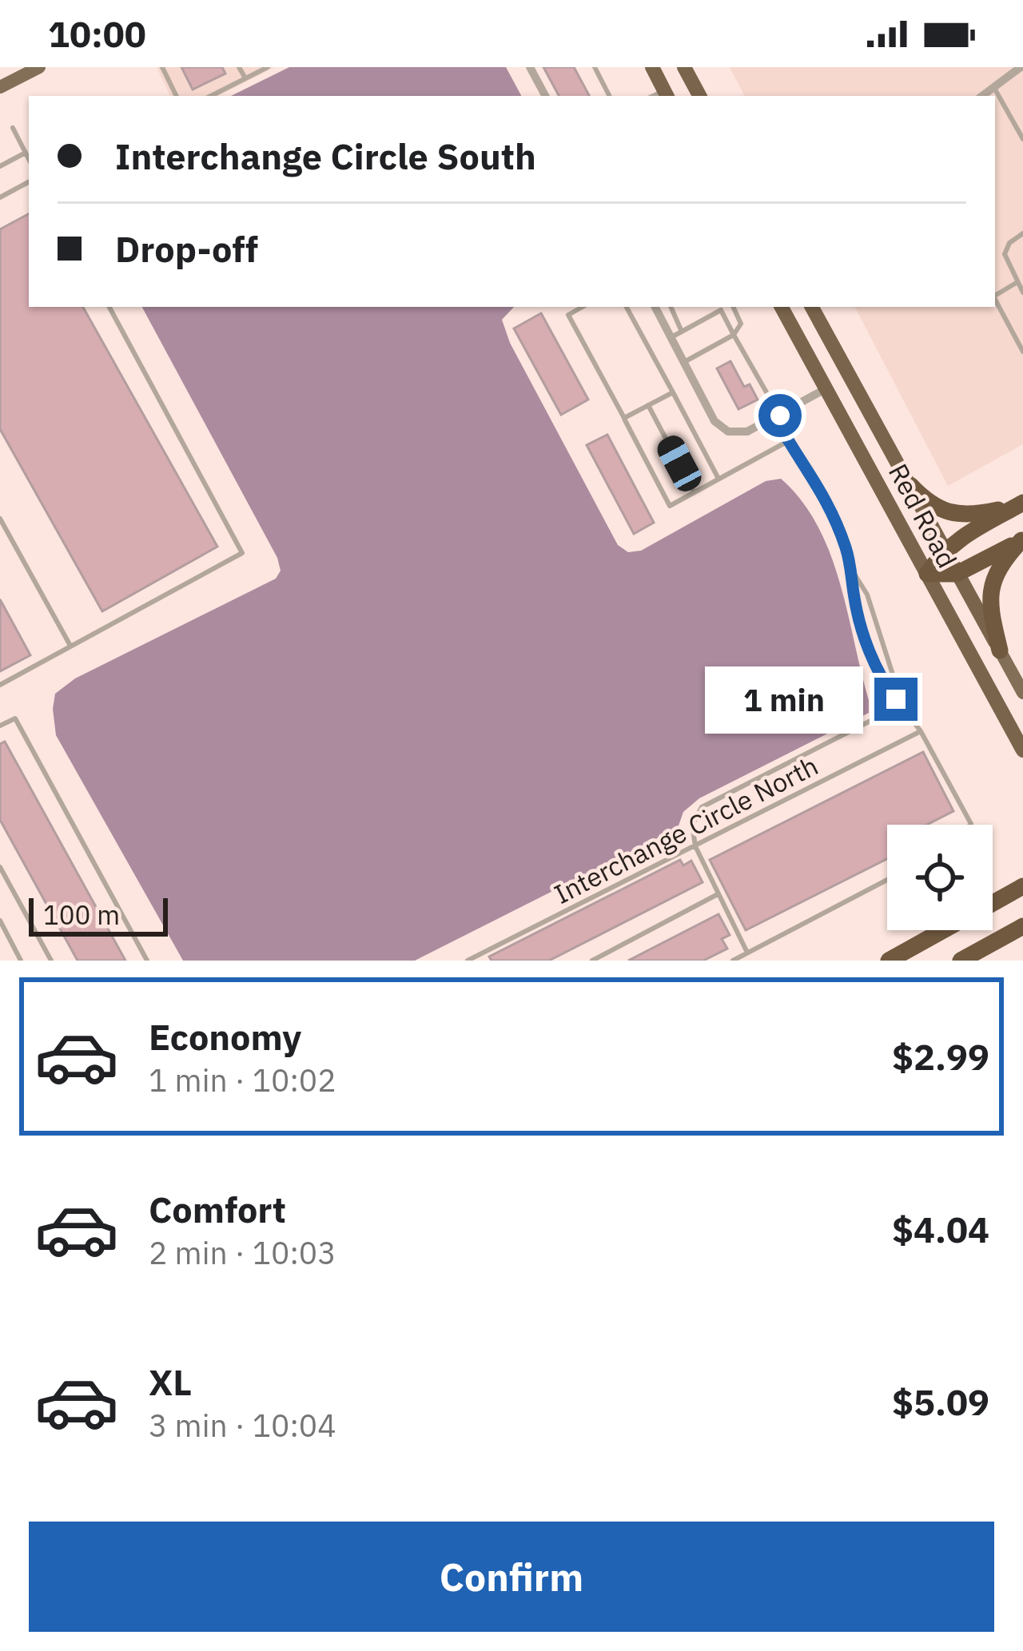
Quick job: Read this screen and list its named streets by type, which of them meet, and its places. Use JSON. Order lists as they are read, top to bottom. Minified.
{"streets":{"highway":["Red Road"],"lane":["Interchange Circle North"]},"scale_bar":"100 m","page":{"status":"10:00","banner":["Interchange Circle South","Drop-off"],"bubble":"1 min","scale":"100 m","list":[{"name":"Economy","note":"1 min · 10:02","value":"$2.99"},{"name":"Comfort","note":"2 min · 10:03","value":"$4.04"},{"name":"XL","note":"3 min · 10:04","value":"$5.09"}],"buttons":"Confirm"}}
